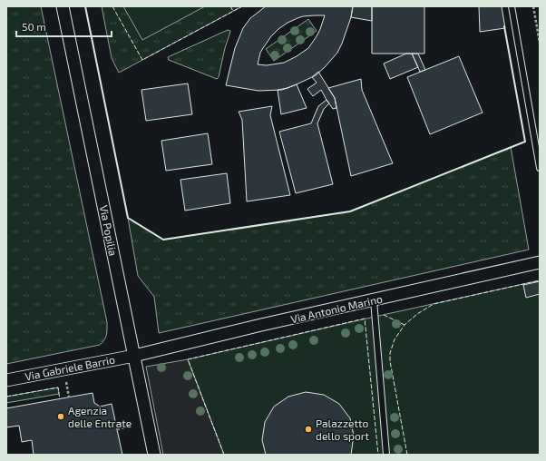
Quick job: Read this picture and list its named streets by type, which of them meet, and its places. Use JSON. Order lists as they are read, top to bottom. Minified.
{"streets":{"street":["Via Popilia","Via Antonio Marino","Via Gabriele Barrio"]},"crossings":[["Via Popilia","Via Antonio Marino"],["Via Popilia","Via Gabriele Barrio"],["Via Antonio Marino","Via Gabriele Barrio"]],"places":["Agenzia delle Entrate","Palazzetto dello sport"],"scale_bar":"50 m"}
